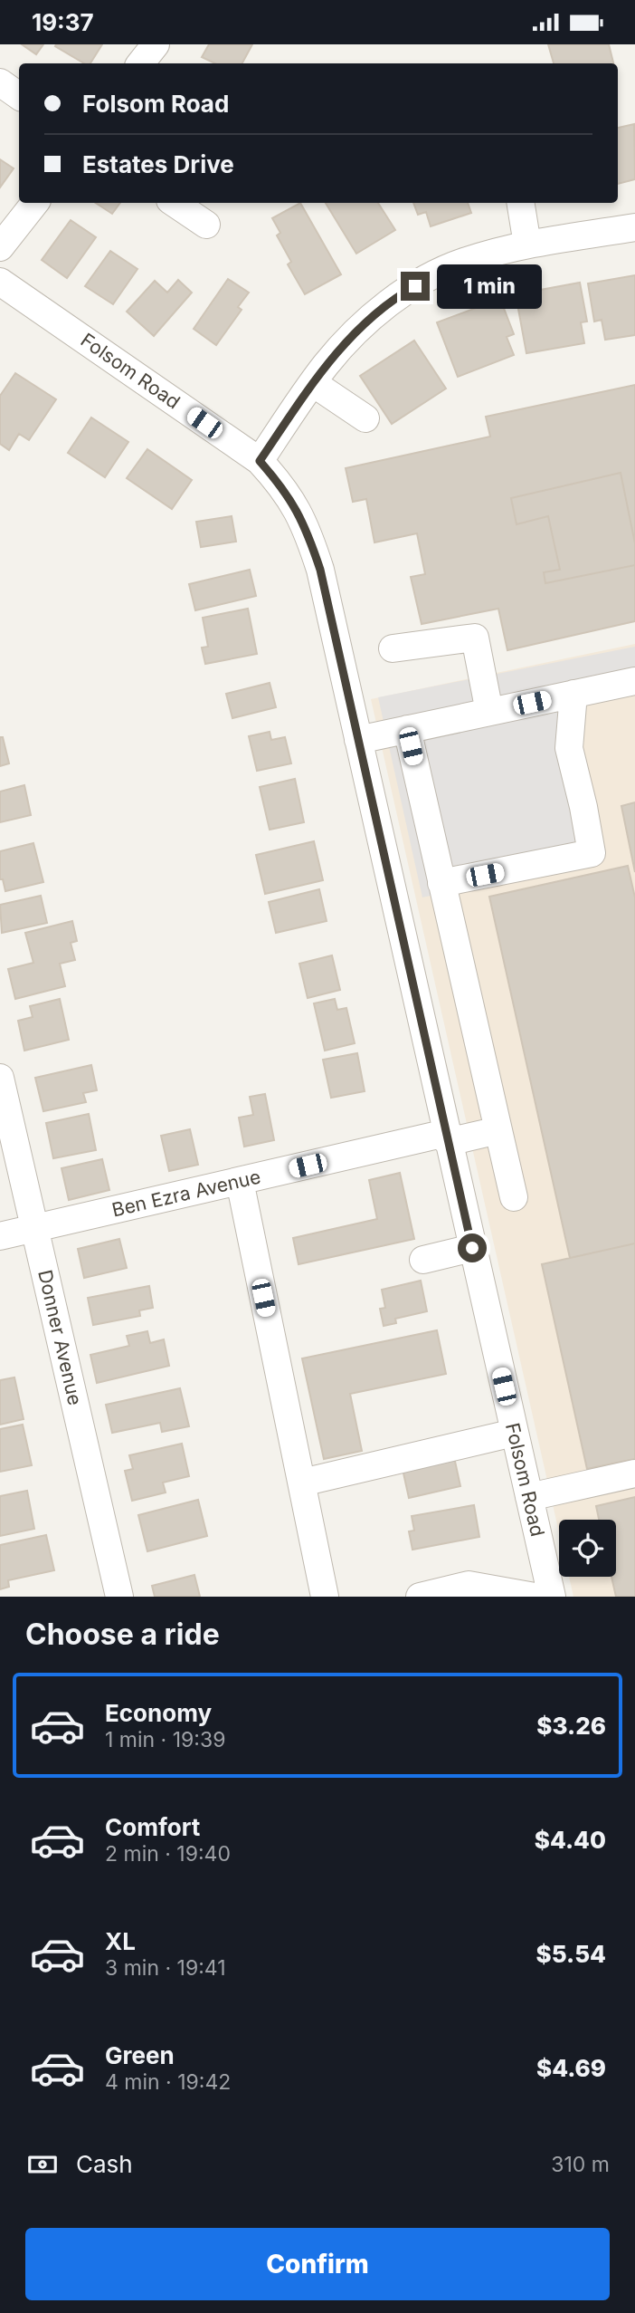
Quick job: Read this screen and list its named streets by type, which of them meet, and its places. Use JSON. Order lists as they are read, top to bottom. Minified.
{"streets":{"street":["Folsom Road","Ben Ezra Avenue","Donner Avenue"]},"crossings":[["Folsom Road","Ben Ezra Avenue"],["Ben Ezra Avenue","Donner Avenue"]],"page":{"status":"19:37","banner":["Folsom Road","Estates Drive"],"bubble":"1 min","heading":"Choose a ride","list":[{"name":"Economy","note":"1 min · 19:39","value":"$3.26"},{"name":"Comfort","note":"2 min · 19:40","value":"$4.40"},{"name":"XL","note":"3 min · 19:41","value":"$5.54"},{"name":"Green","note":"4 min · 19:42","value":"$4.69"}],"pay":["Cash","310 m"],"buttons":"Confirm"}}
